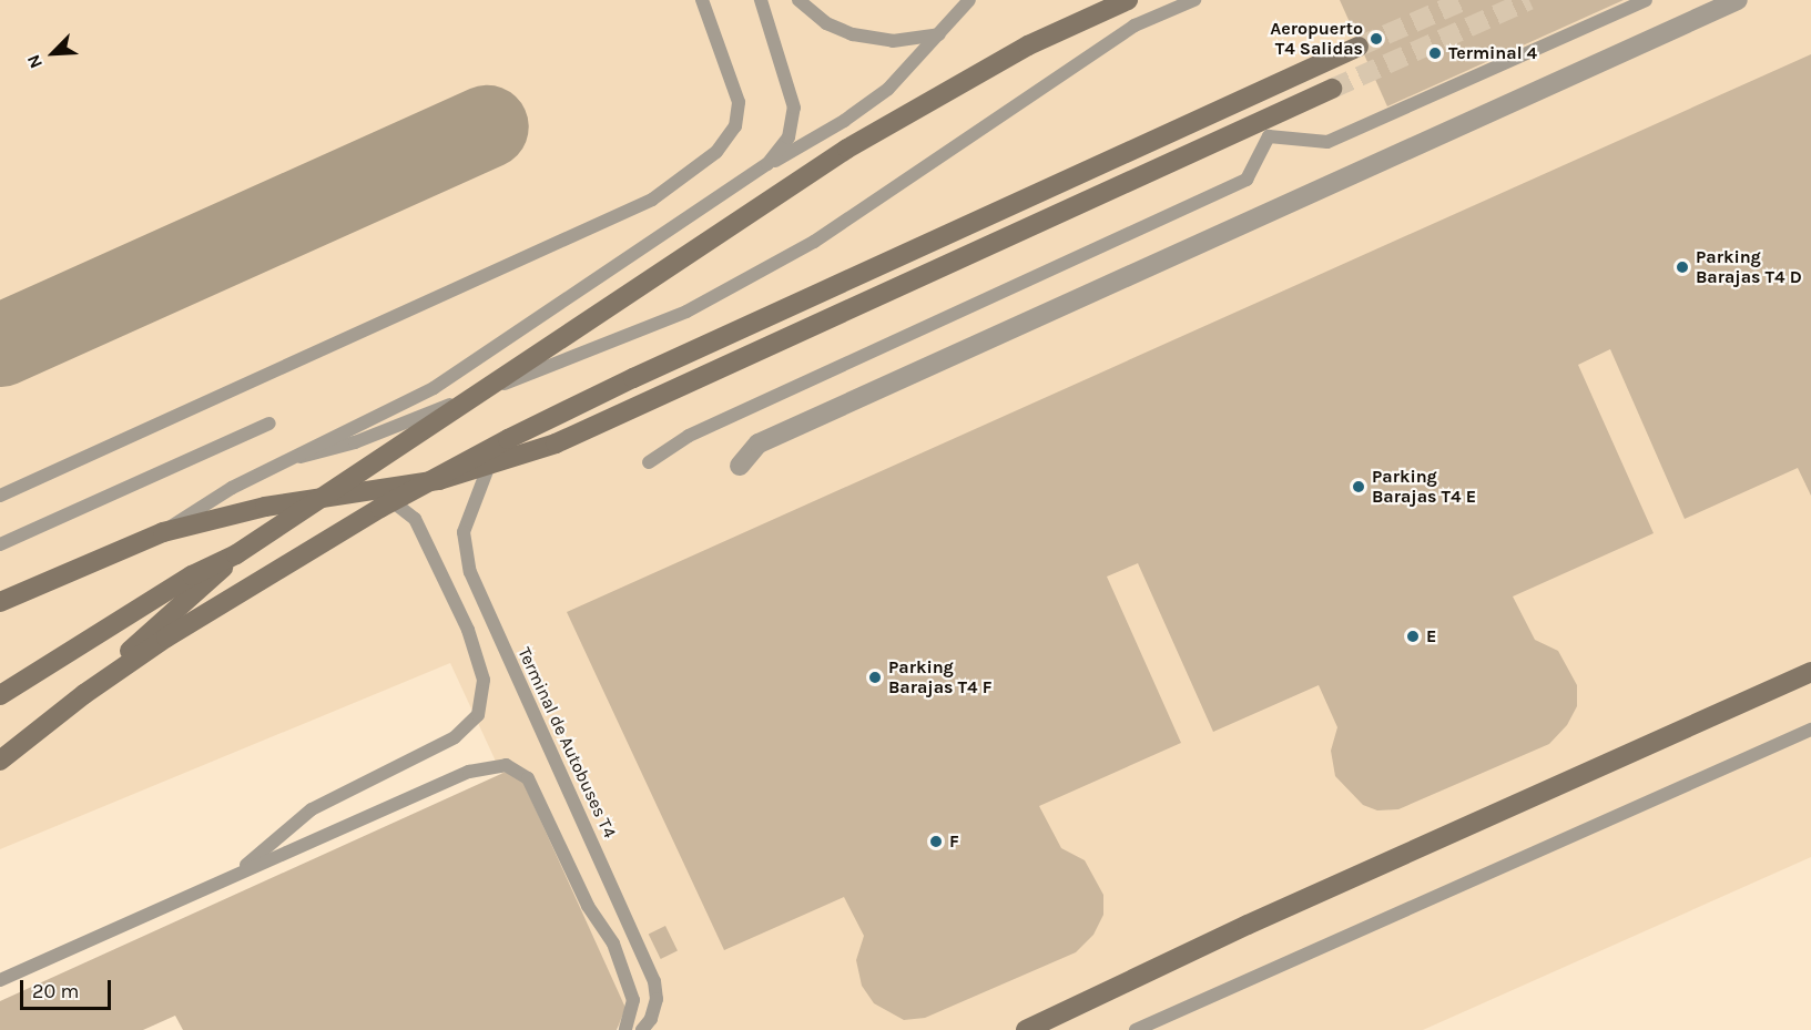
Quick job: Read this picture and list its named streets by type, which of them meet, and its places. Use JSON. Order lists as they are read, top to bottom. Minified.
{"streets":{"lane":["Terminal de Autobuses T4"]},"places":["Aeropuerto T4 Salidas","Terminal 4","Parking Barajas T4 D","Parking Barajas T4 E","E","Parking Barajas T4 F","F"],"scale_bar":"20 m","north":"bottom left"}
